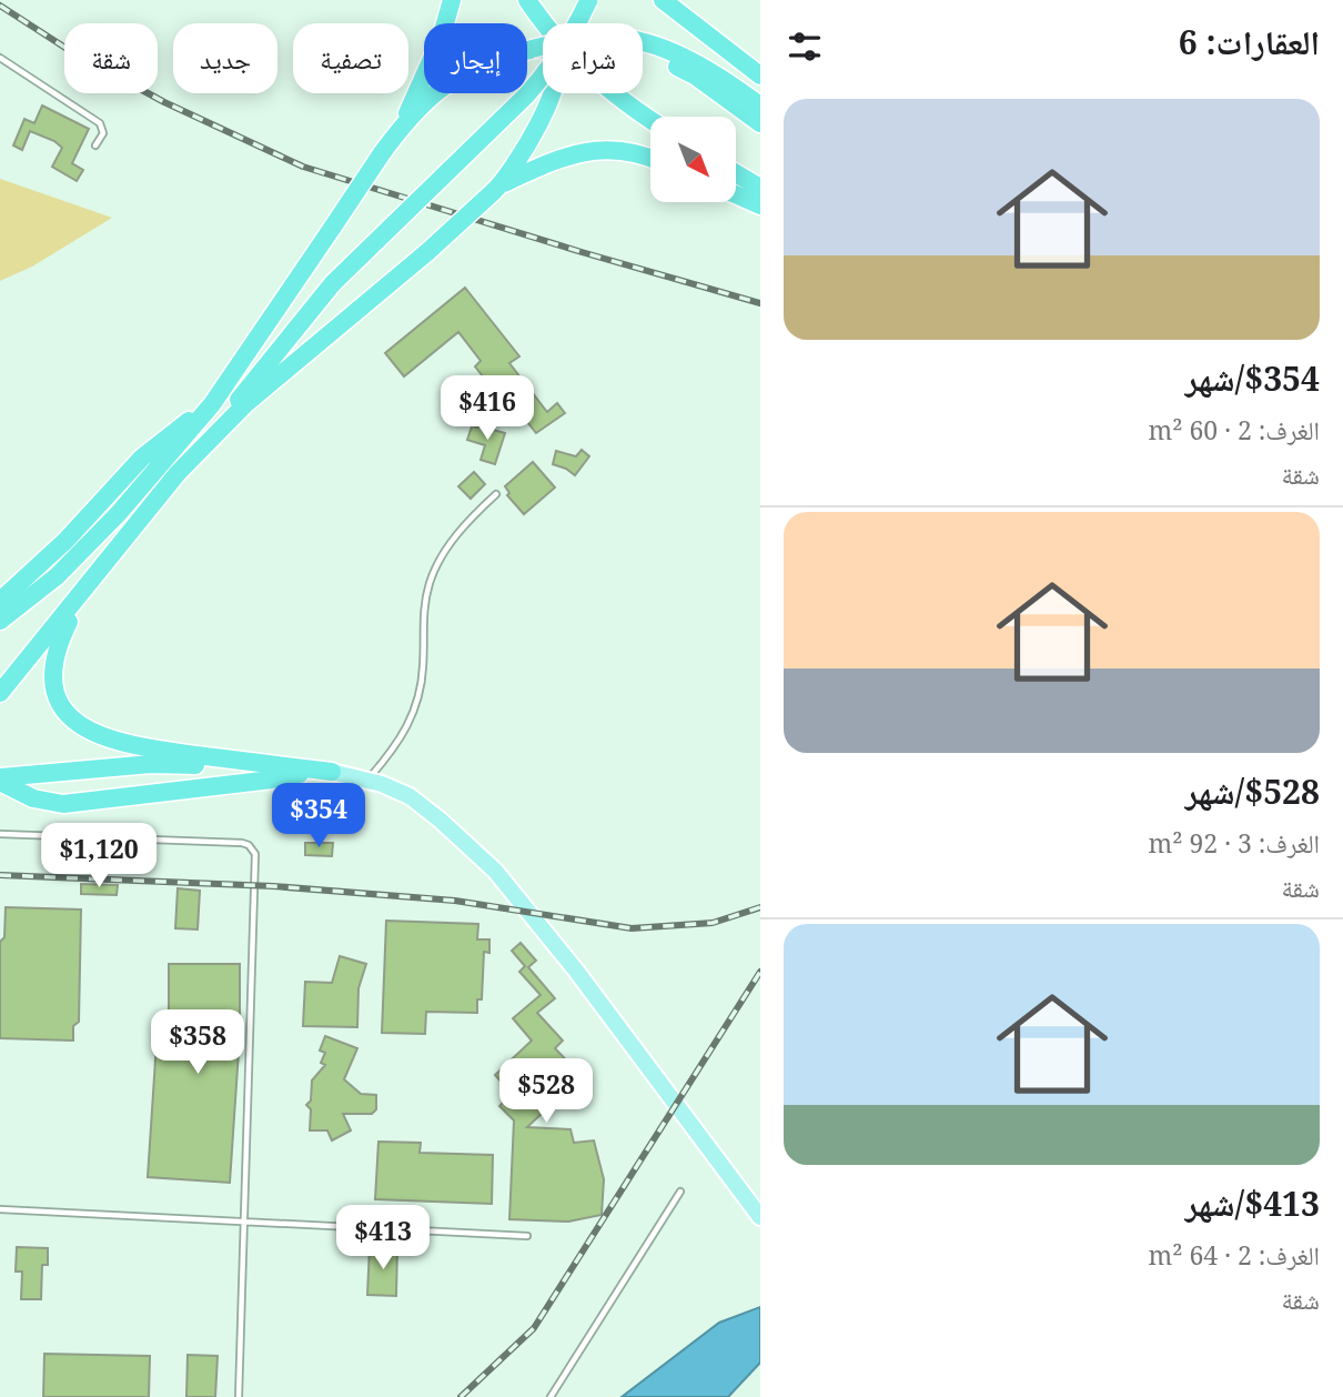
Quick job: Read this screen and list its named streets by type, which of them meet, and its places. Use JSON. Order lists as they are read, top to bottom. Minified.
{"north":"bottom right","page":{"heading":"العقارات: 6","chip":["شراء","إيجار","تصفية","جديد","شقة"],"list":[{"name":"$354/شهر","note":"الغرف: 2 · 60 m² · شقة"},{"name":"$528/شهر","note":"الغرف: 3 · 92 m² · شقة"},{"name":"$413/شهر","note":"الغرف: 2 · 64 m² · شقة"}],"price":["$416","$354","$1,120","$358","$528","$413"]}}
